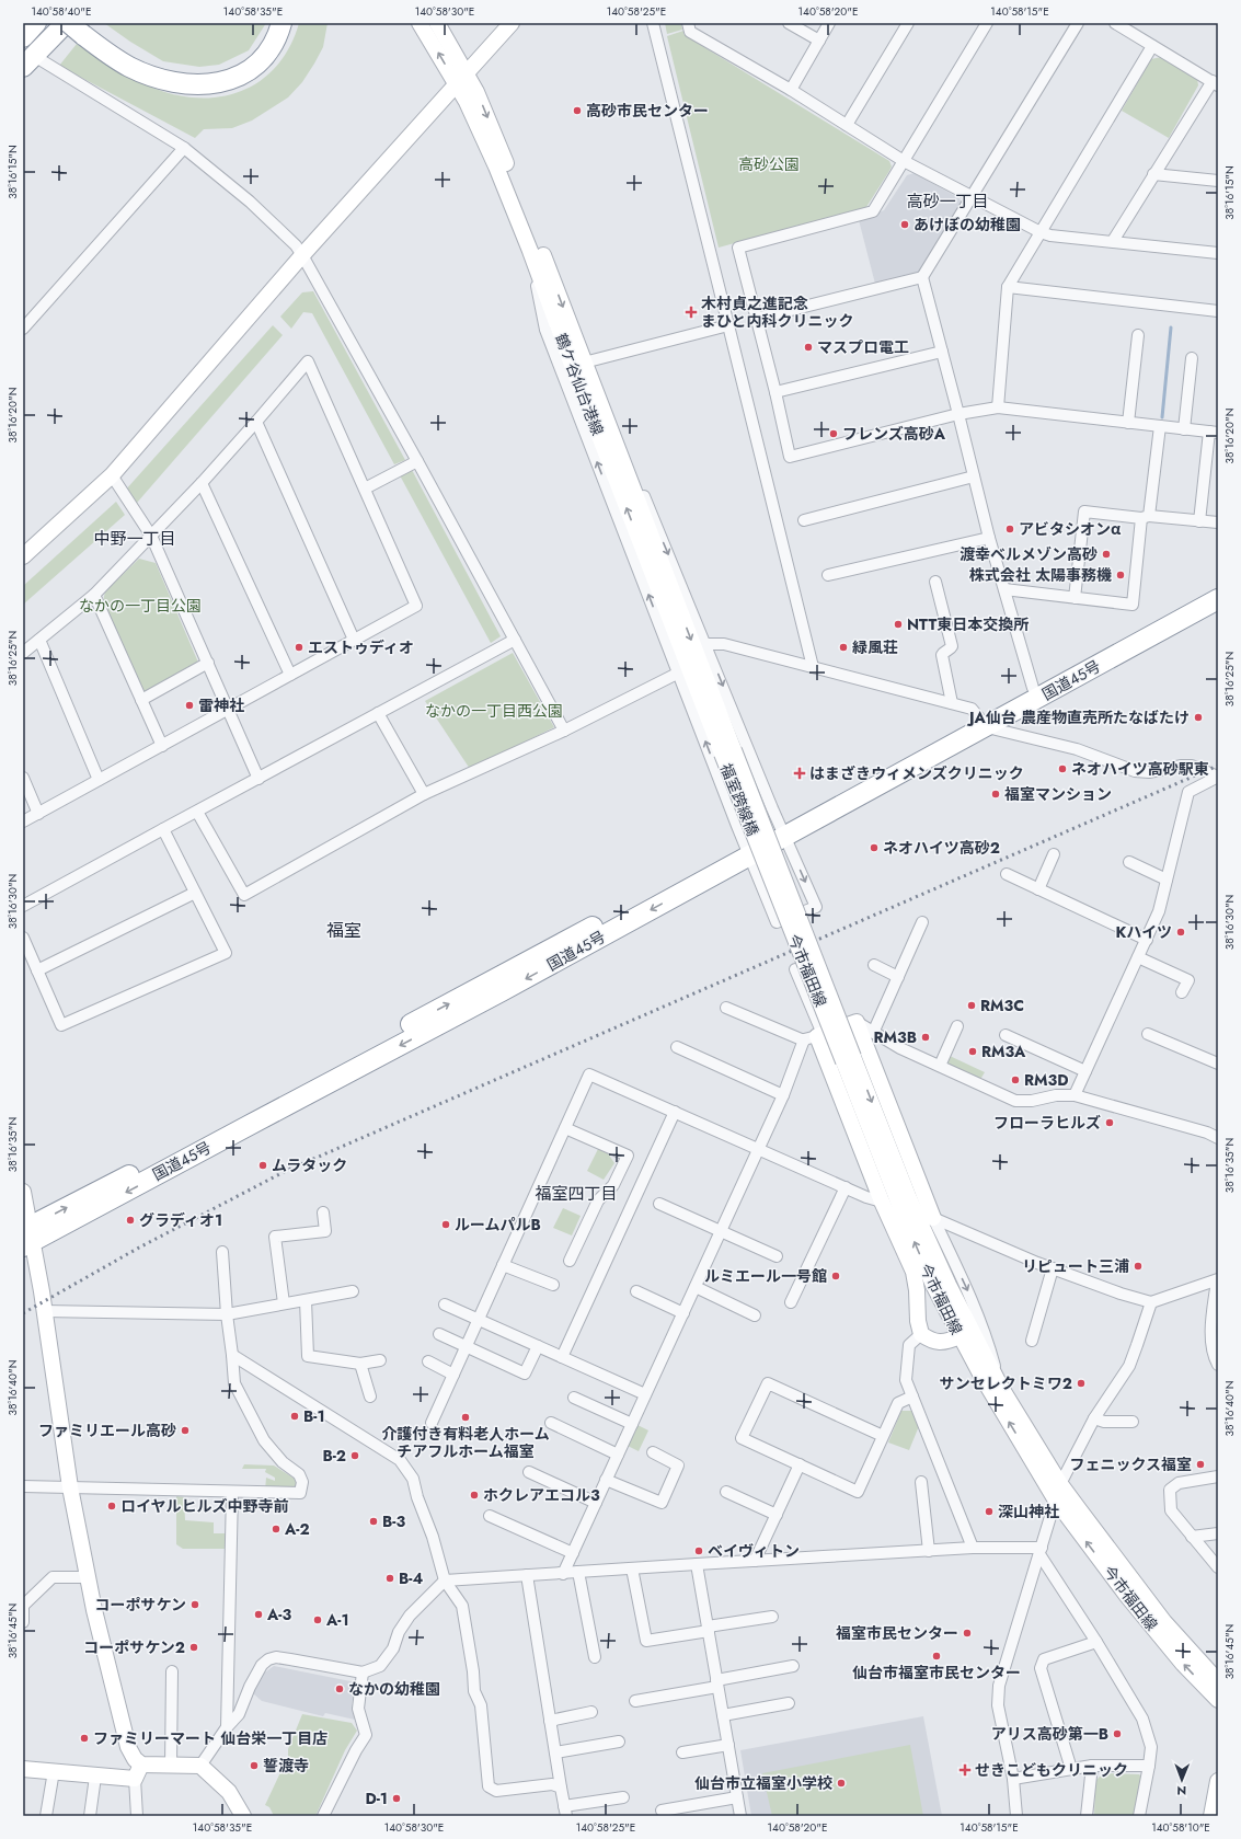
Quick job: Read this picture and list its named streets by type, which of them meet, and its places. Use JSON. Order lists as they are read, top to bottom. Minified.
{"streets":{"highway":["国道45号"],"street":["鶴ケ谷仙台港線","福室跨線橋","今市福田線"]},"crossings":[["鶴ケ谷仙台港線","福室跨線橋"],["国道45号","福室跨線橋"],["国道45号","今市福田線"],["福室跨線橋","今市福田線"]],"districts":["高砂一丁目","中野一丁目","福室","福室四丁目"],"parks":["高砂公園","なかの一丁目公園","なかの一丁目西公園"],"places":{"other":["高砂市民センター","あけぼの幼稚園","マスプロ電工","フレンズ高砂A","アビタシオンα","渡幸ベルメゾン高砂","株式会社 太陽事務機","NTT東日本交換所","エストゥディオ","緑風荘","雷神社","JA仙台 農産物直売所たなばたけ","ネオハイツ高砂駅東","福室マンション","ネオハイツ高砂2","Kハイツ","RM3C","RM3B","RM3A","RM3D","フローラヒルズ","ムラタック","グラディオ1","ルームパルB","リピュート三浦","ルミエール一号館","サンセレクトミワ2","B-1","介護付き有料老人ホーム チアフルホーム福室","ファミリエール高砂","B-2","フェニックス福室","ホクレアエコル3","ロイヤルヒルズ中野寺前","深山神社","B-3","A-2","ベイヴィトン","B-4","コーポサケン","A-3","A-1","福室市民センター","コーポサケン2","仙台市福室市民センター","なかの幼稚園","アリス高砂第一B","ファミリーマート 仙台栄一丁目店","誓渡寺","仙台市立福室小学校","D-1"],"health":["木村貞之進記念 まひと内科クリニック","はまざきウィメンズクリニック","せきこどもクリニック"]},"north":"bottom","coordinates":["140°58'40\"E","140°58'35\"E","140°58'30\"E","140°58'25\"E","140°58'20\"E","140°58'15\"E","38°16'15\"N","38°16'20\"N","38°16'25\"N","38°16'30\"N","38°16'35\"N","38°16'40\"N","38°16'45\"N","140°58'10\"E"]}
